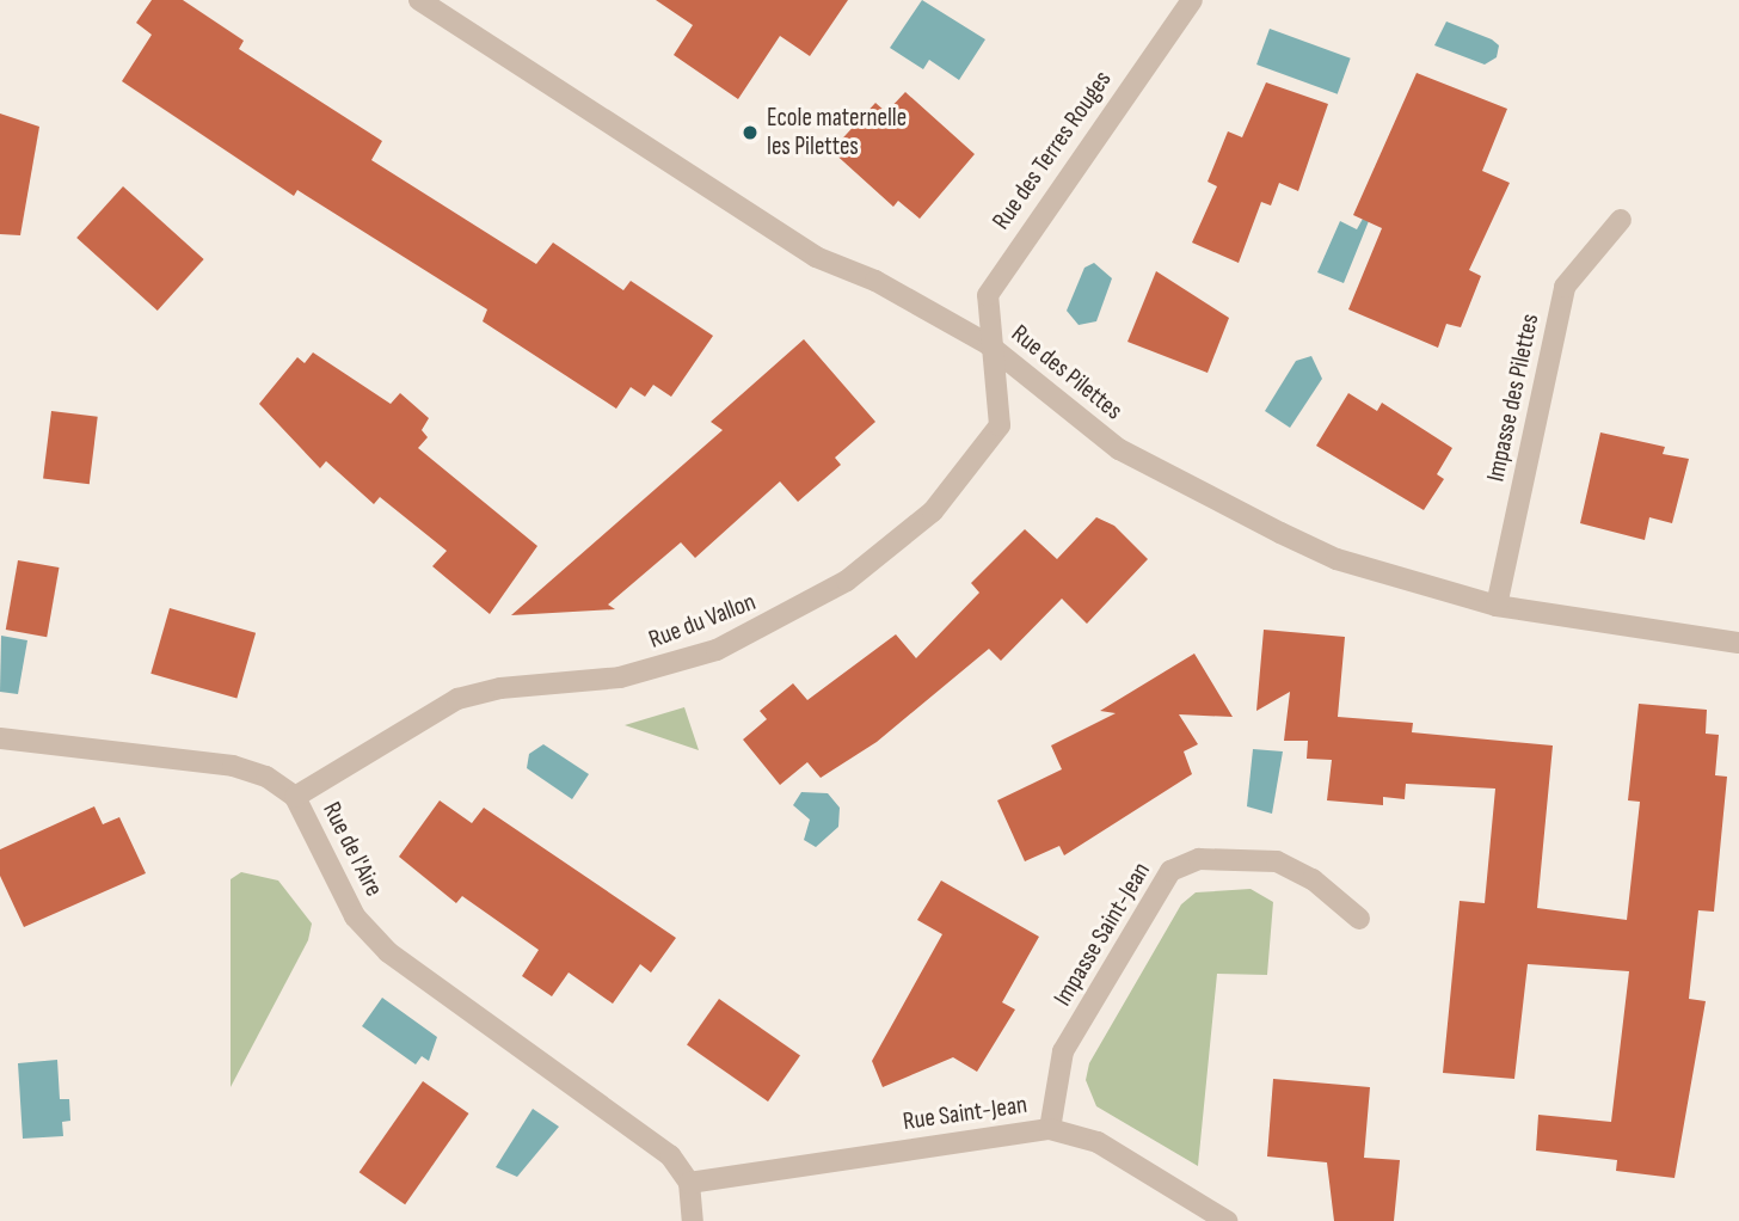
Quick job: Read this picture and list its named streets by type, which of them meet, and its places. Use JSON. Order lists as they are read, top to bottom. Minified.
{"streets":{"street":["Rue des Terres Rouges","Rue des Pilettes","Impasse des Pilettes","Rue du Vallon","Rue de l'Aire","Impasse Saint-Jean","Rue Saint-Jean"]},"crossings":[["Rue des Terres Rouges","Rue des Pilettes"],["Rue des Terres Rouges","Rue du Vallon"],["Rue des Pilettes","Impasse des Pilettes"],["Rue des Pilettes","Rue du Vallon"],["Rue du Vallon","Rue de l'Aire"],["Rue de l'Aire","Rue Saint-Jean"],["Impasse Saint-Jean","Rue Saint-Jean"]],"places":["Ecole maternelle les Pilettes"]}
